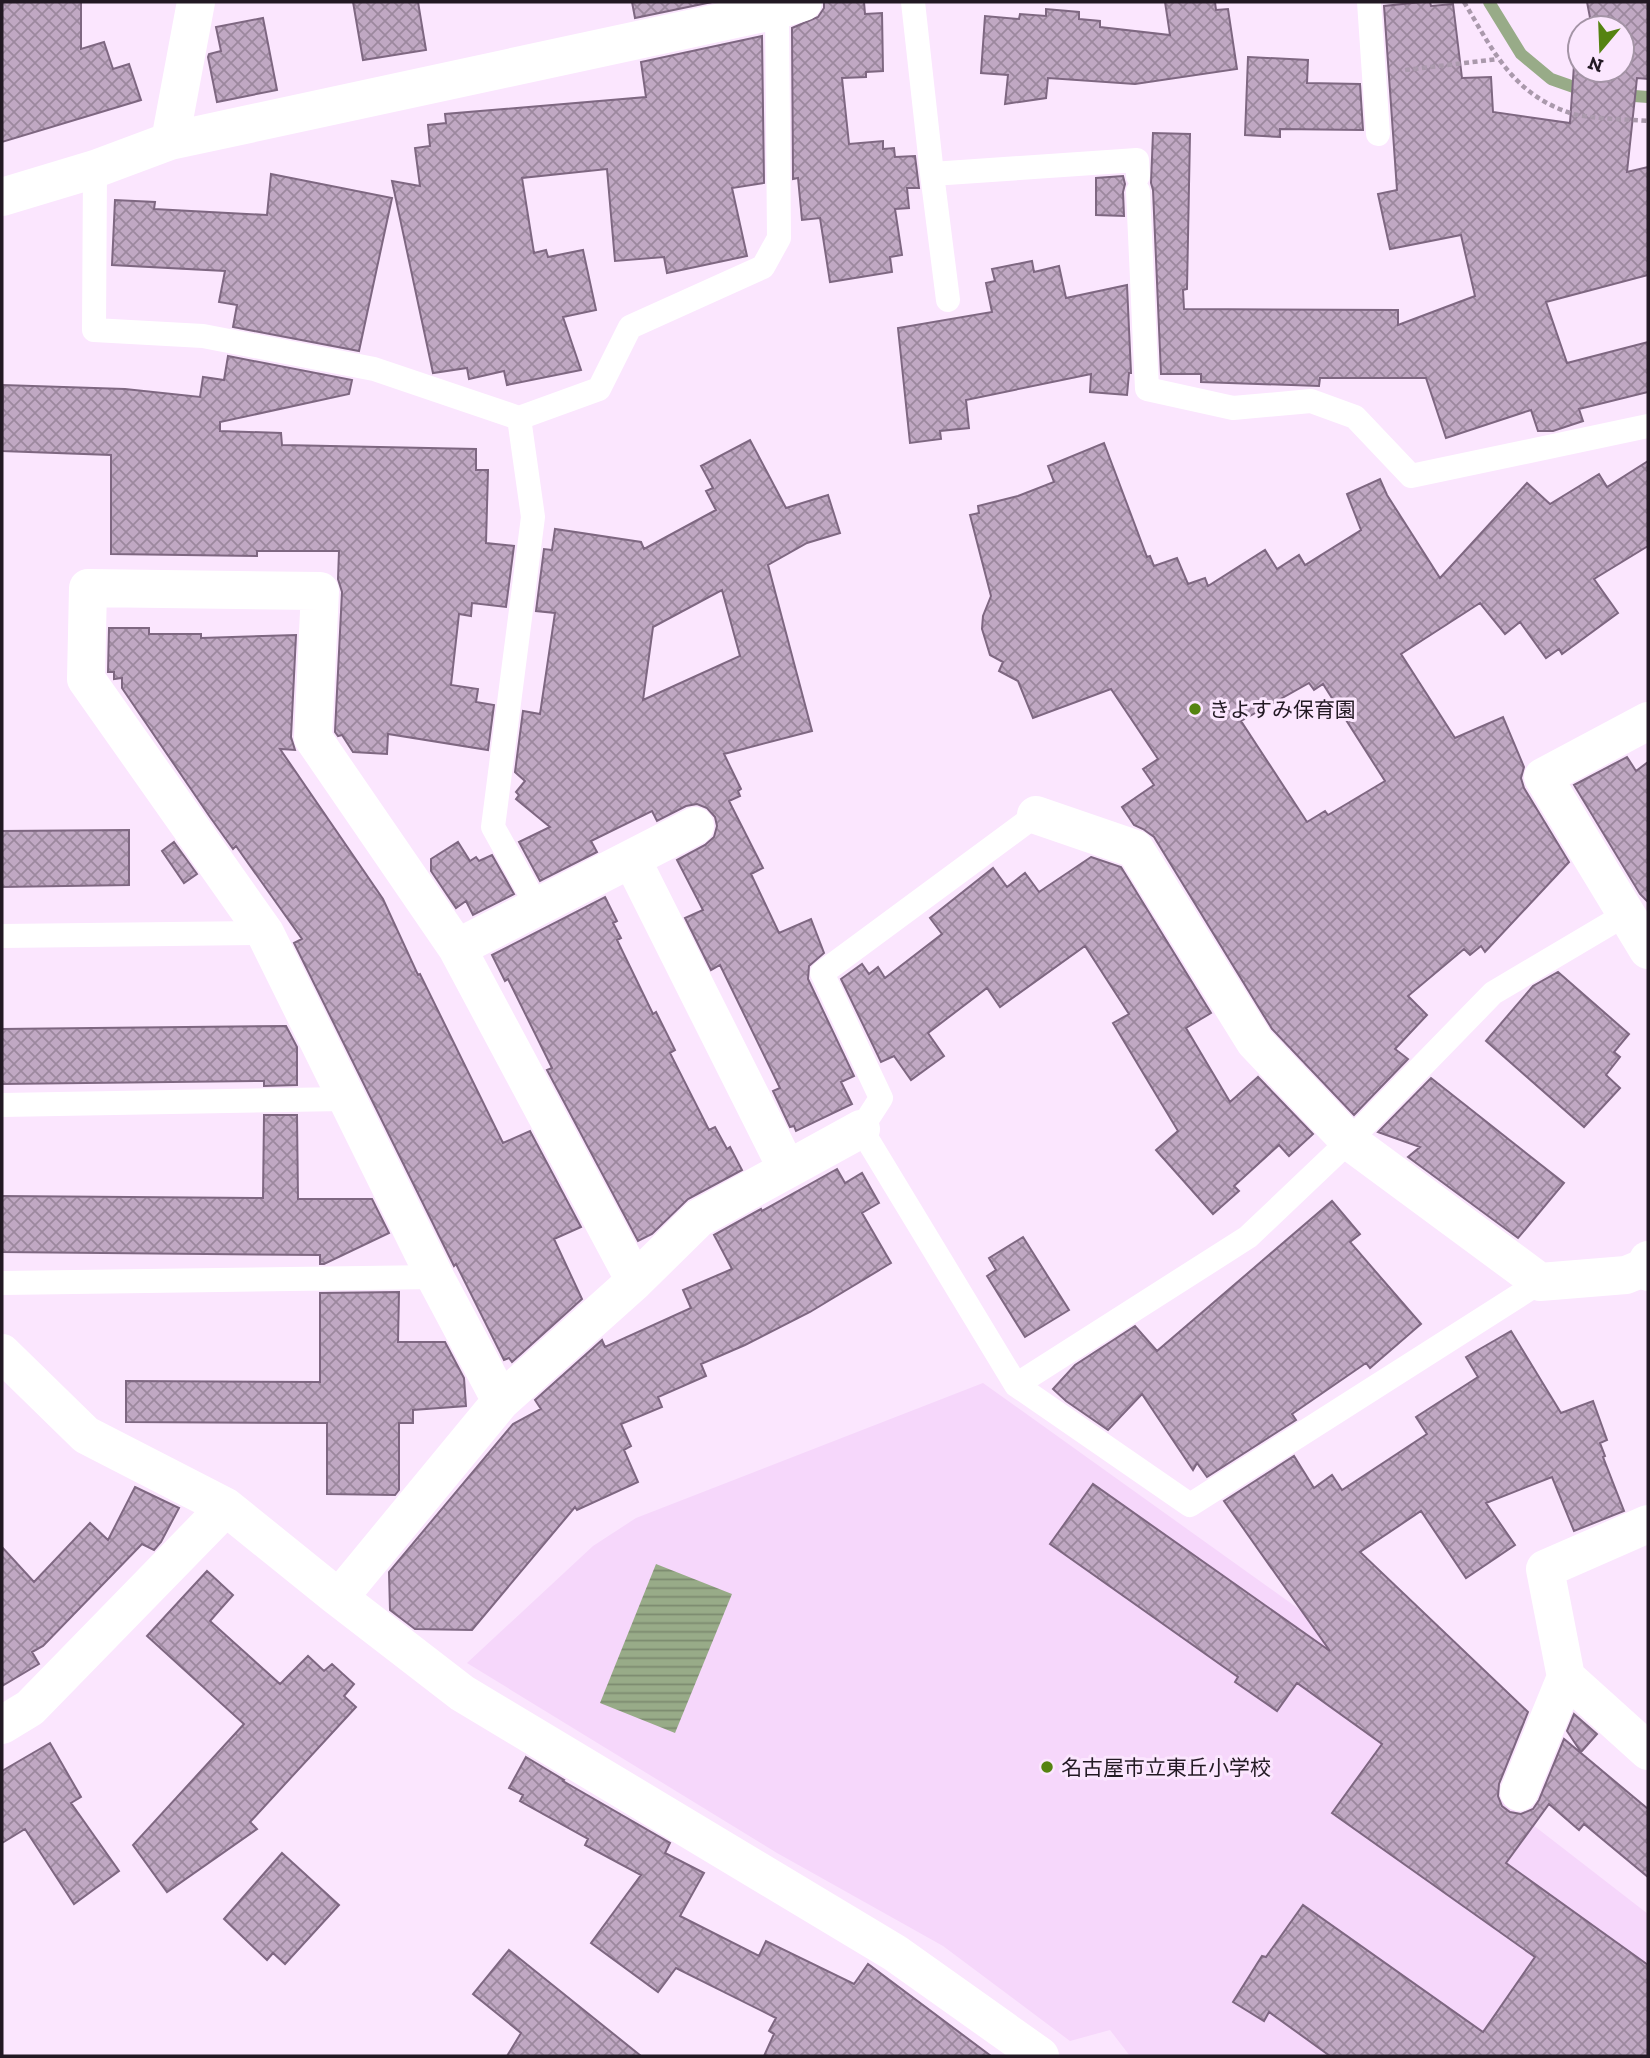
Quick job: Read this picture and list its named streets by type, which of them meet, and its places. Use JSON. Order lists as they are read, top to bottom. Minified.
{"places":["きよすみ保育園","名古屋市立東丘小学校"],"north":"bottom"}
